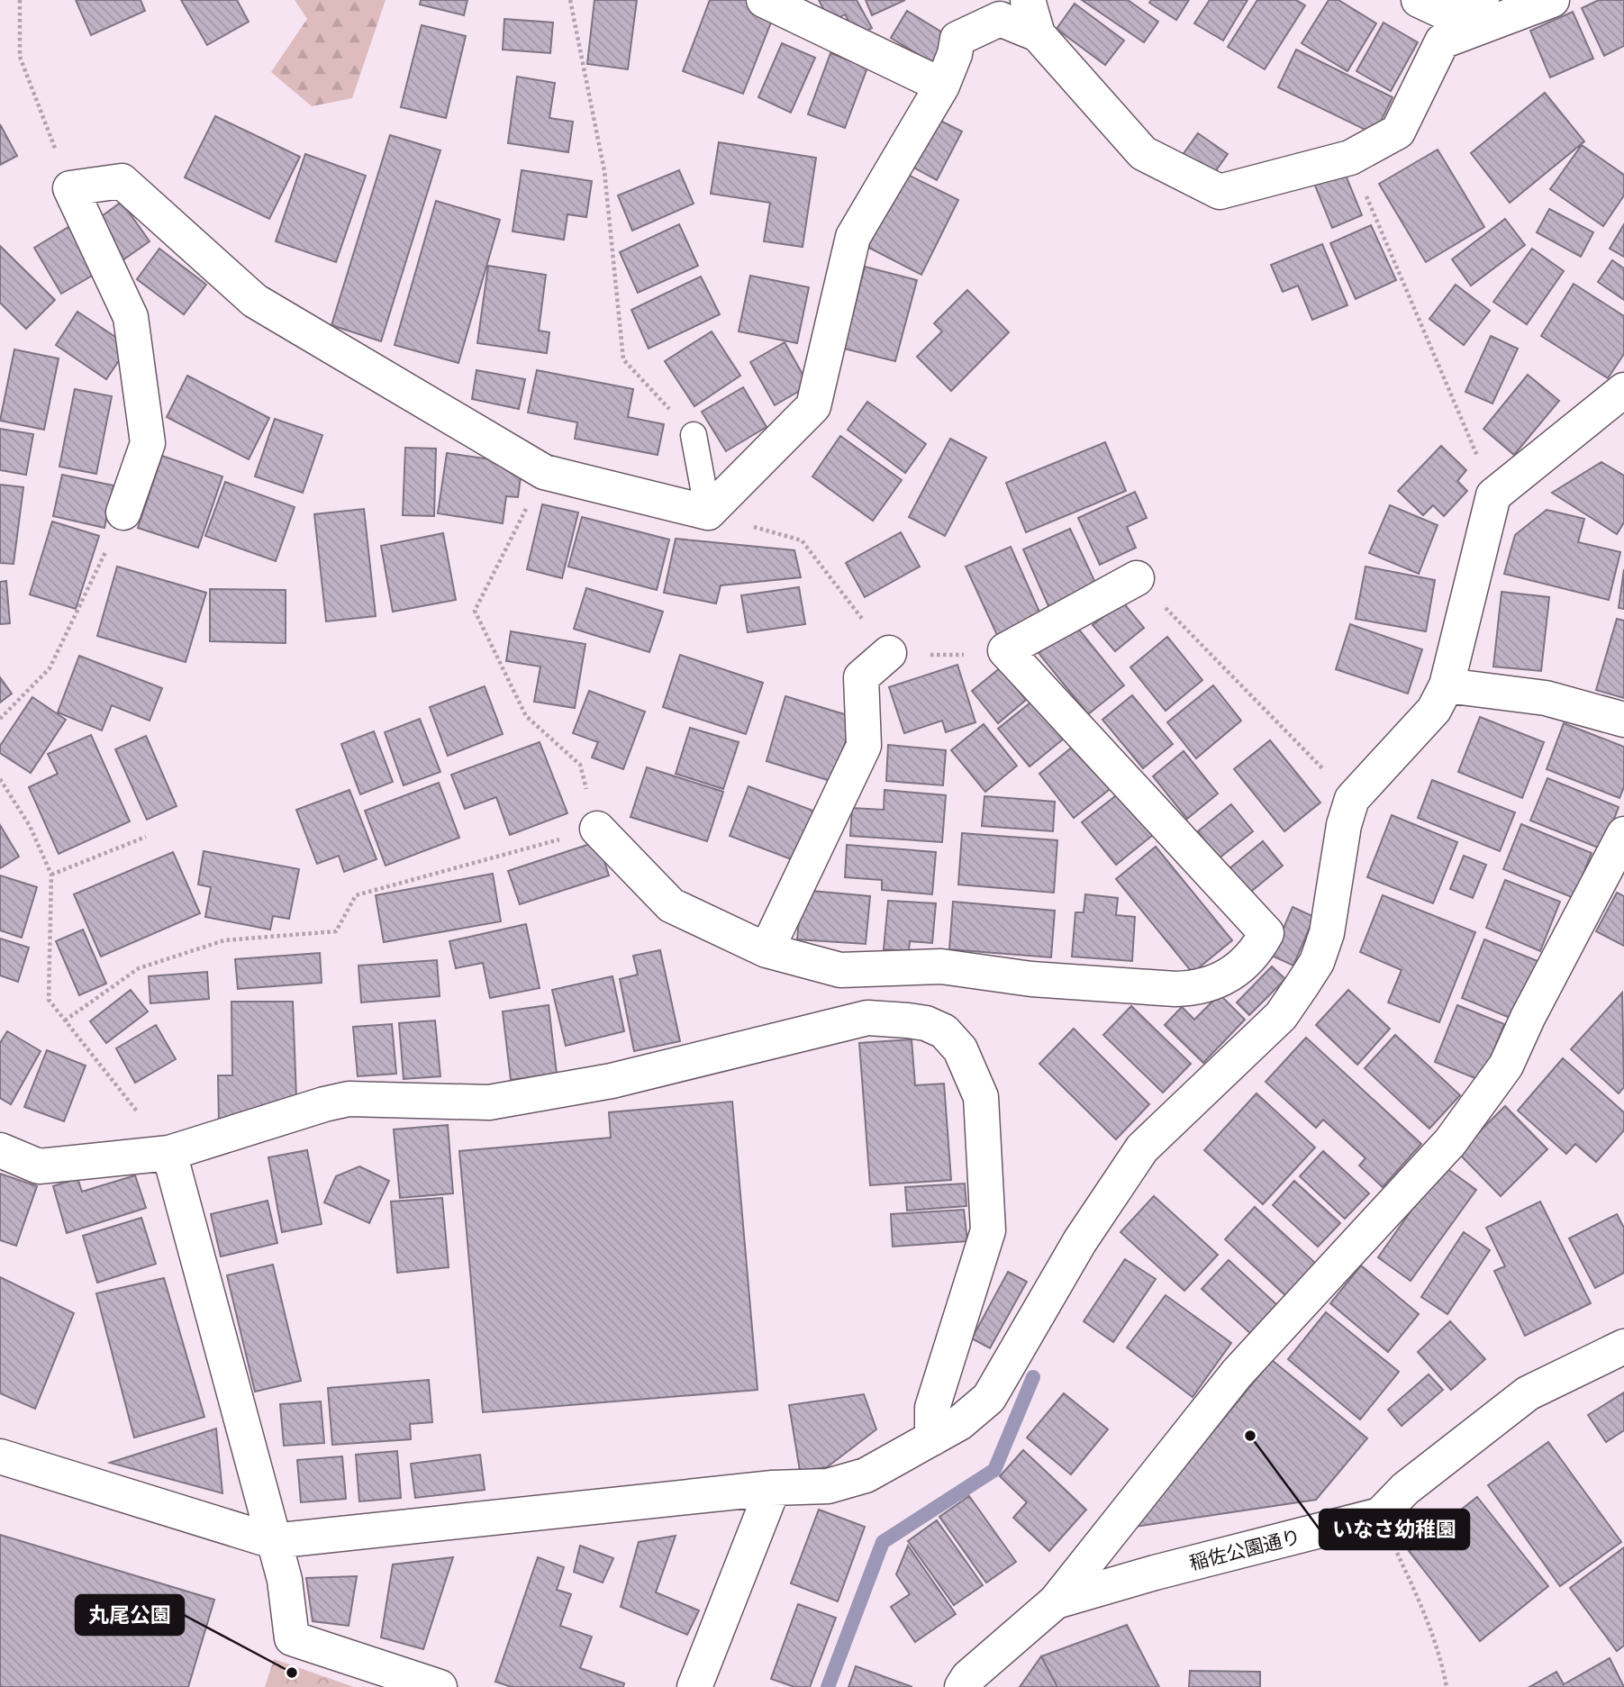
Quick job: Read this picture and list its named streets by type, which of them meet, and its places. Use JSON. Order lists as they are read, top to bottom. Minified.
{"streets":{"street":["稲佐公園通り"]},"places":["いなさ幼稚園","丸尾公園"]}
